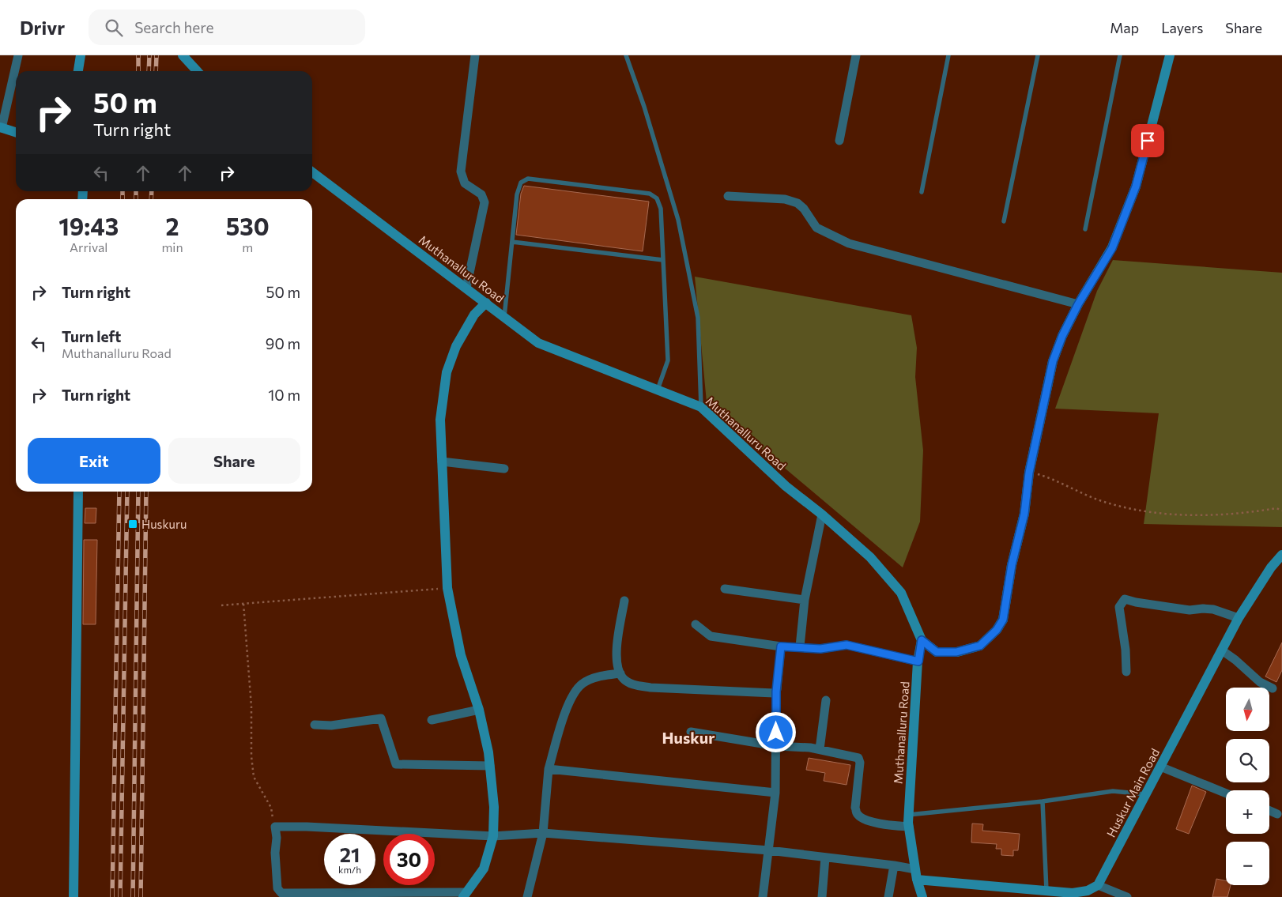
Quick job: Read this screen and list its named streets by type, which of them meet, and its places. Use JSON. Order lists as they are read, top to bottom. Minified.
{"streets":{"street":["Muthanalluru Road","Huskur Main Road"]},"districts":["Huskur"],"places":{"transit":["Huskuru"]},"north":"bottom","page":{"header":"Drivr","search":"Search here","nav":["Map","Layers","Share"],"turn":["50 m","Turn right"],"eta":["19:43","Arrival","2","min","530","m"],"list":[{"name":"Turn right","value":"50 m"},{"name":"Turn left","note":"Muthanalluru Road","value":"90 m"},{"name":"Turn right","value":"10 m"}],"buttons":["Exit","Share"],"map_buttons":["+","−"],"speed":"21 km/h","limit":"30"}}
